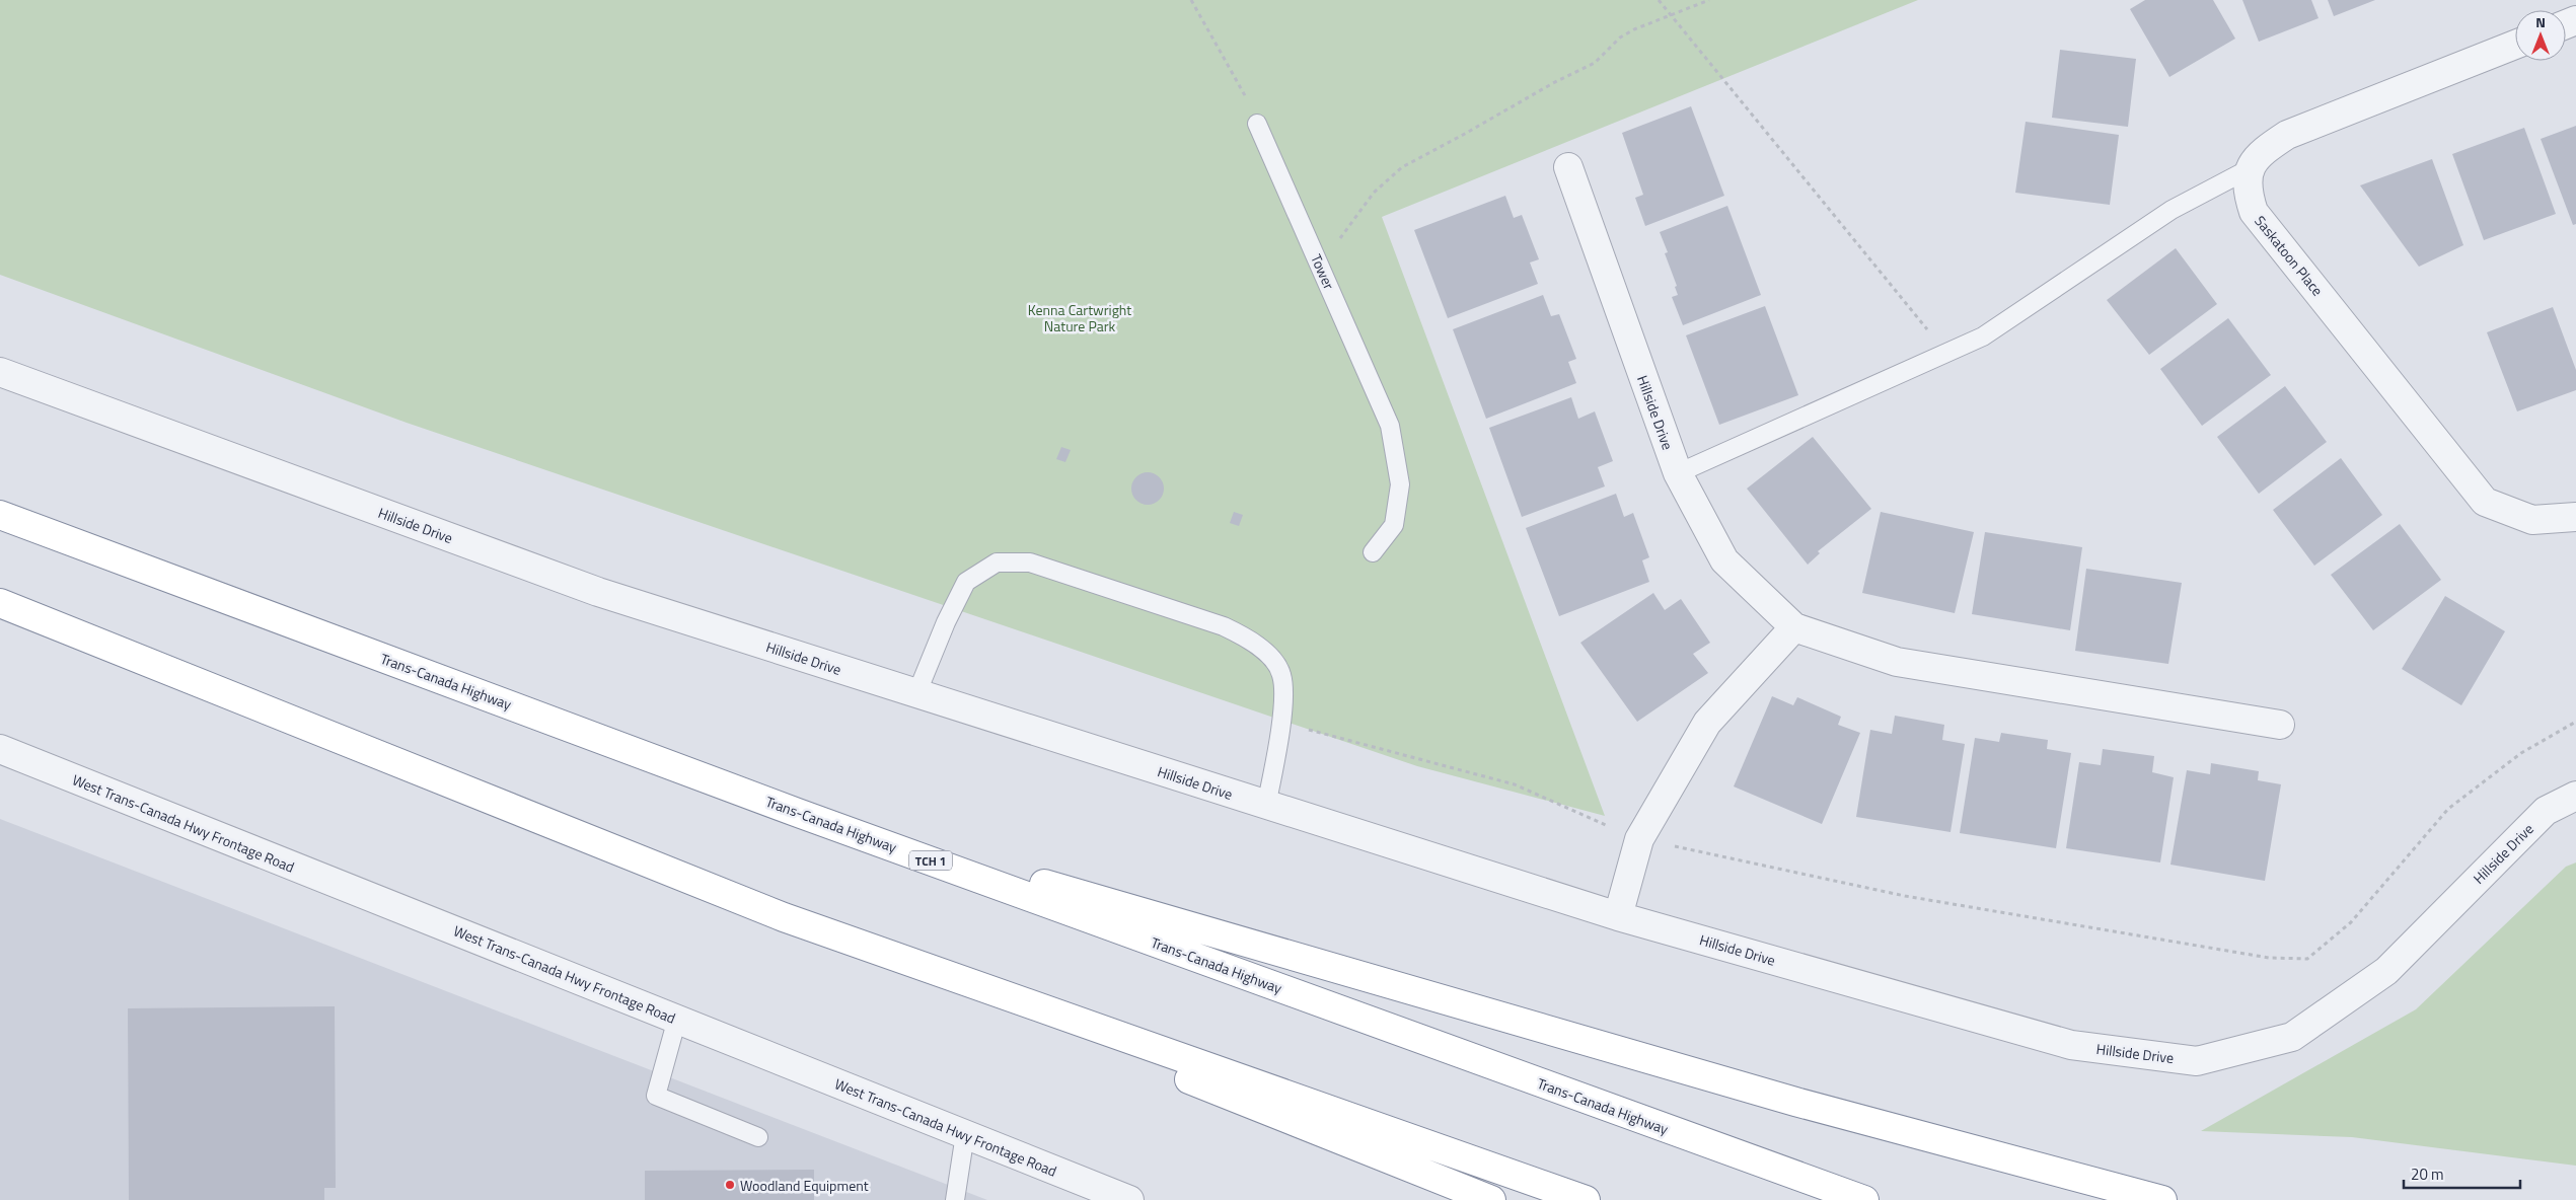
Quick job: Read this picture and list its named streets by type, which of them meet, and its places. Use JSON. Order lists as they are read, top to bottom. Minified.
{"streets":{"highway":["Trans-Canada Highway","TCH 1"],"street":["Saskatoon Place","Hillside Drive","West Trans-Canada Hwy Frontage Road"],"lane":["Tower"]},"parks":["Kenna Cartwright Nature Park"],"places":["Woodland Equipment"],"scale_bar":"20 m","north":"top"}
